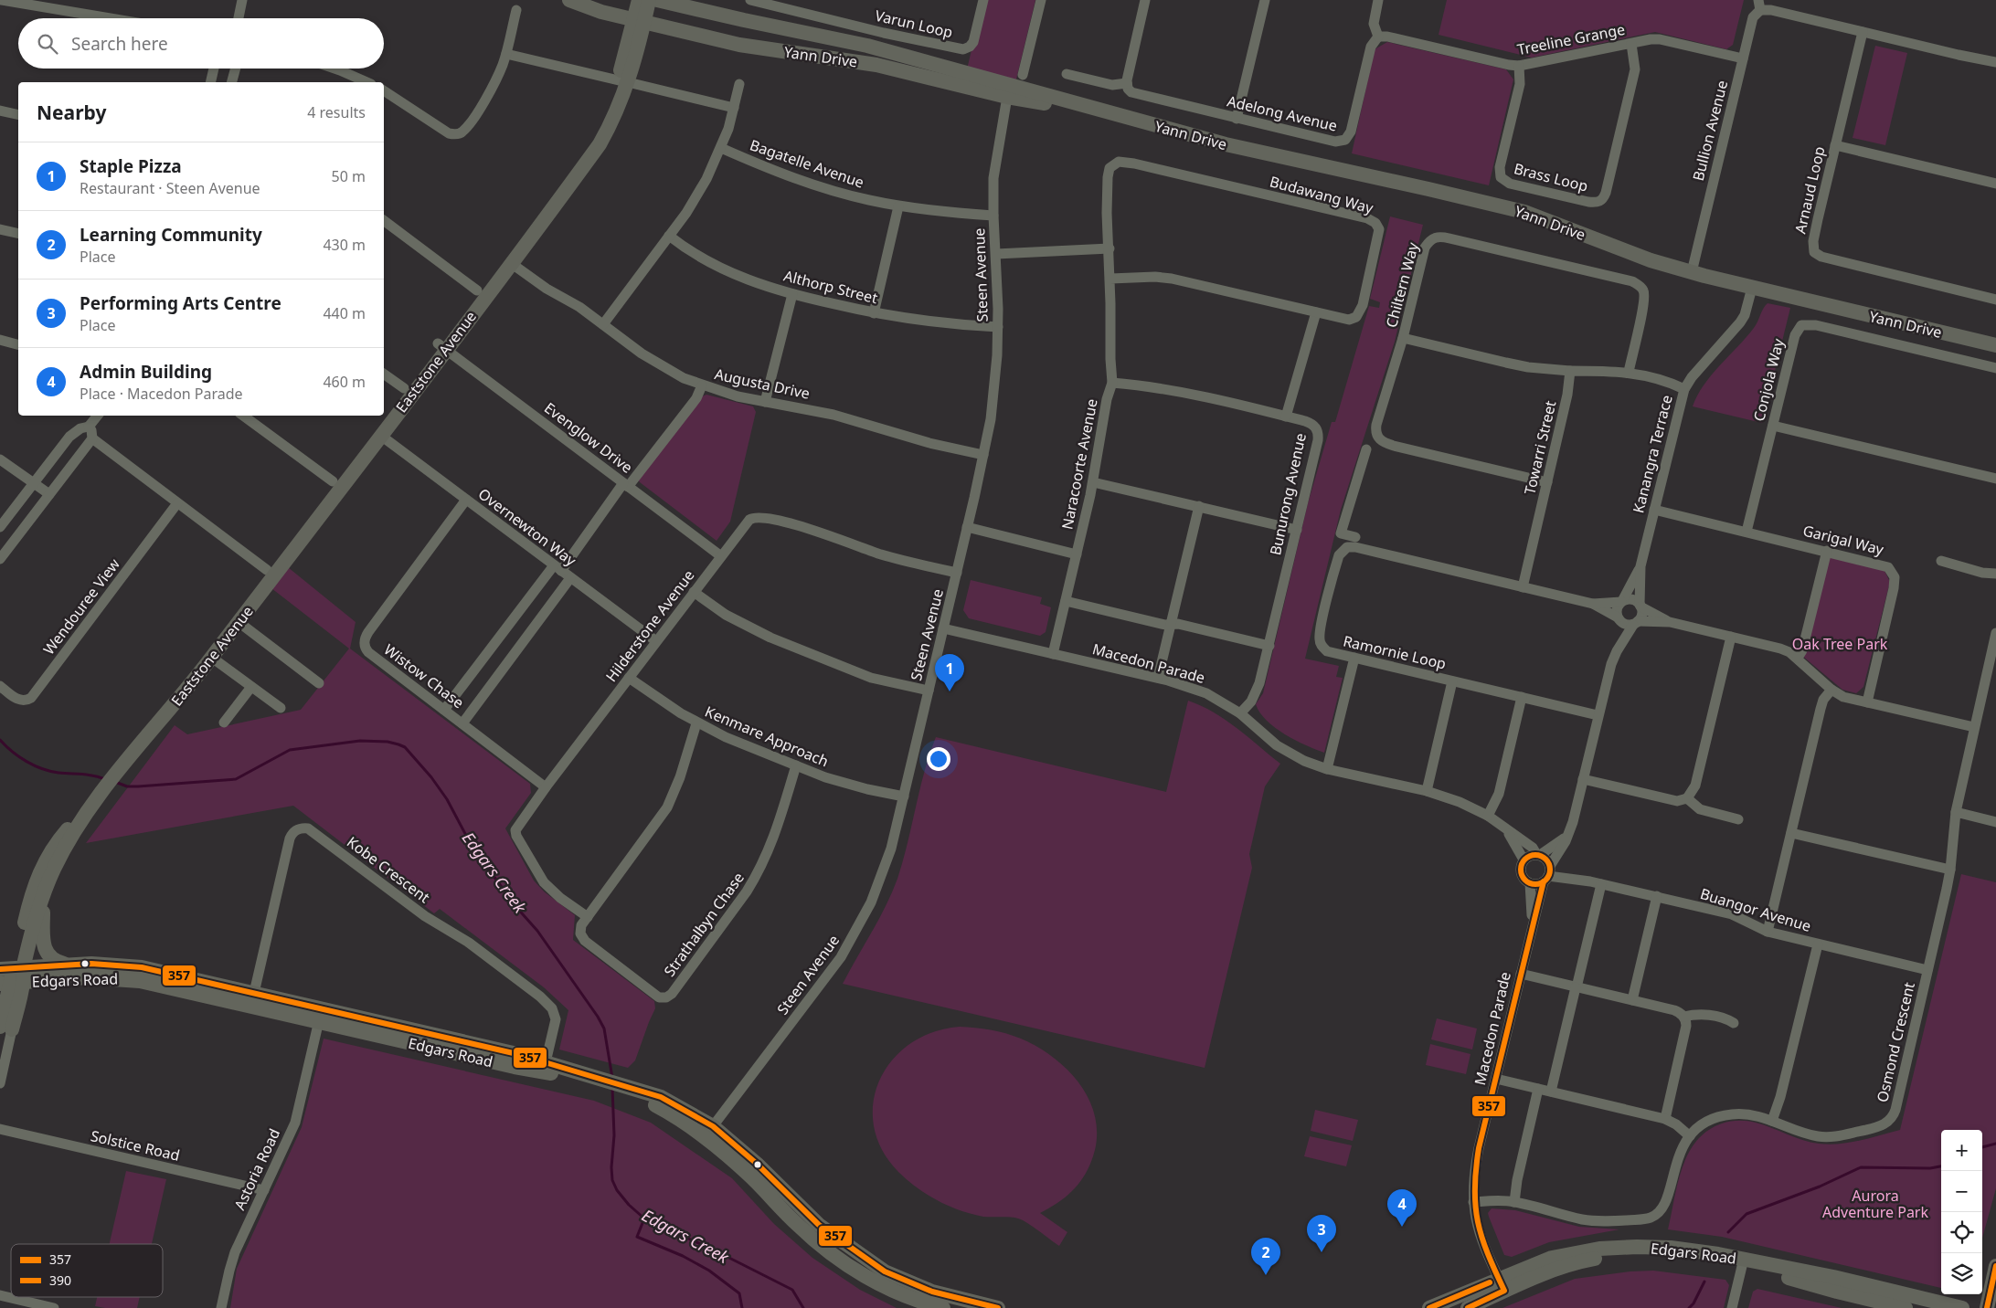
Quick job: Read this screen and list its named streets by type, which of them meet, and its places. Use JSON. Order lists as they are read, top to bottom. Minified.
{"streets":{"street":["Varun Loop","Treeline Grange","Yann Drive","Adelong Avenue","Bullion Avenue","Bagatelle Avenue","Brass Loop","Arnaud Loop","Budawang Way","Steen Avenue","Chiltern Way","Althorp Street","Eaststone Avenue","Conjola Way","Augusta Drive","Evenglow Drive","Towarri Street","Kanangra Terrace","Naracoorte Avenue","Bunurong Avenue","Overnewton Way","Garigal Way","Wendouree View","Hilderstone Avenue","Ramornie Loop","Macedon Parade","Wistow Chase","Kenmare Approach","Kobe Crescent","Buangor Avenue","Strathalbyn Chase","Edgars Road","Osmond Crescent","Solstice Road","Astoria Road"]},"crossings":[["Treeline Grange","Adelong Avenue"],["Treeline Grange","Bullion Avenue"],["Treeline Grange","Brass Loop"],["Yann Drive","Bullion Avenue"],["Yann Drive","Steen Avenue"],["Yann Drive","Kanangra Terrace"],["Bagatelle Avenue","Steen Avenue"],["Budawang Way","Naracoorte Avenue"],["Steen Avenue","Althorp Street"],["Steen Avenue","Augusta Drive"],["Steen Avenue","Hilderstone Avenue"],["Steen Avenue","Macedon Parade"],["Steen Avenue","Kenmare Approach"],["Steen Avenue","Edgars Road"],["Chiltern Way","Towarri Street"],["Eaststone Avenue","Augusta Drive"],["Eaststone Avenue","Evenglow Drive"],["Eaststone Avenue","Overnewton Way"],["Eaststone Avenue","Edgars Road"],["Conjola Way","Garigal Way"],["Evenglow Drive","Hilderstone Avenue"],["Towarri Street","Ramornie Loop"],["Kanangra Terrace","Garigal Way"],["Kanangra Terrace","Ramornie Loop"],["Naracoorte Avenue","Bunurong Avenue"],["Naracoorte Avenue","Macedon Parade"],["Bunurong Avenue","Macedon Parade"],["Overnewton Way","Hilderstone Avenue"],["Overnewton Way","Wistow Chase"],["Hilderstone Avenue","Wistow Chase"],["Hilderstone Avenue","Kenmare Approach"],["Hilderstone Avenue","Strathalbyn Chase"],["Macedon Parade","Buangor Avenue"],["Macedon Parade","Edgars Road"],["Macedon Parade","Osmond Crescent"],["Kenmare Approach","Strathalbyn Chase"],["Kobe Crescent","Edgars Road"],["Buangor Avenue","Osmond Crescent"],["Edgars Road","Astoria Road"],["Solstice Road","Astoria Road"]],"water":["Edgars Creek"],"parks":["Oak Tree Park","Aurora Adventure Park"],"lines":["transit line 357","transit line 390"],"legend":["357","390"],"page":{"search":"Search here","heading":["Nearby","4 results"],"list":[{"mark":"1","name":"Staple Pizza","note":"Restaurant · Steen Avenue","value":"50 m"},{"mark":"2","name":"Learning Community","note":"Place","value":"430 m"},{"mark":"3","name":"Performing Arts Centre","note":"Place","value":"440 m"},{"mark":"4","name":"Admin Building","note":"Place · Macedon Parade","value":"460 m"}],"pins":["1","4","3","2"],"map_buttons":["+","−"]}}
